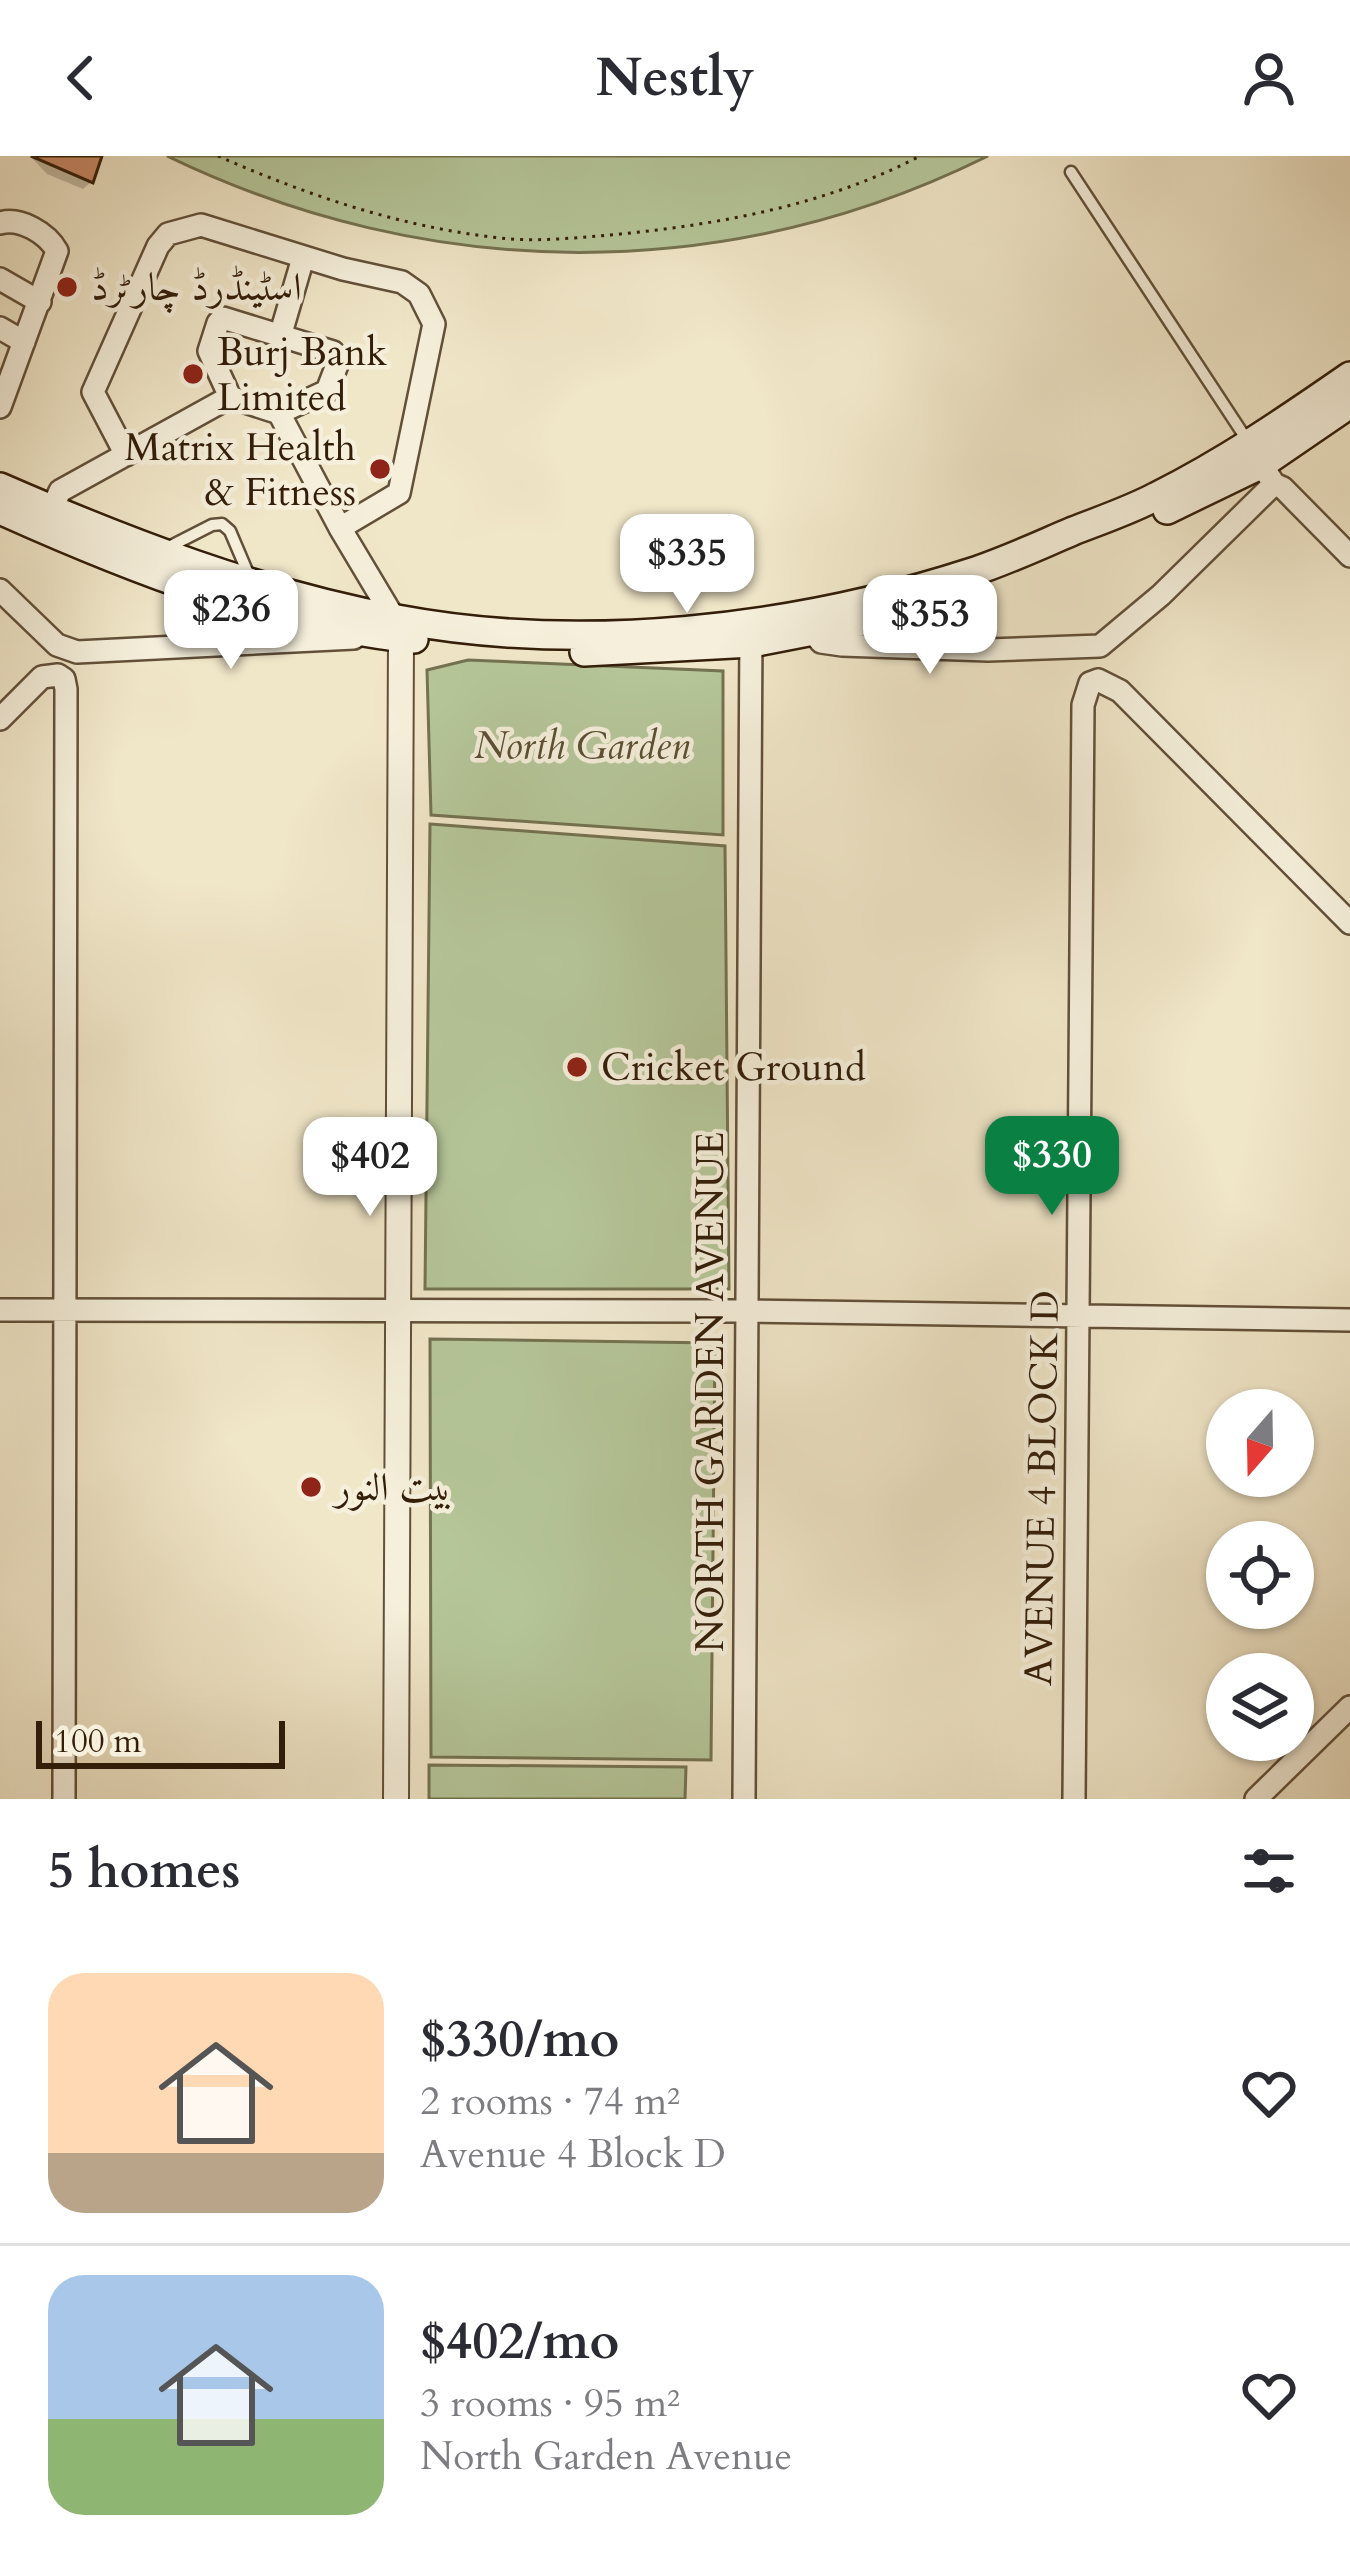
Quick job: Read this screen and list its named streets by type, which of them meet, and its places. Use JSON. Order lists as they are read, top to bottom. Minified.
{"streets":{"street":["NORTH GARDEN AVENUE","AVENUE 4 BLOCK D"]},"parks":["North Garden"],"places":["اسٹینڈرڈ چارٹرڈ","Burj Bank Limited","Matrix Health & Fitness","Cricket Ground","بیت النور"],"scale_bar":"100 m","north":"bottom","page":{"header":"Nestly","price":["$335","$236","$353","$330","$402"],"scale":"100 m","heading":"5 homes","list":[{"name":"$330/mo","note":"2 rooms · 74 m² · Avenue 4 Block D"},{"name":"$402/mo","note":"3 rooms · 95 m² · North Garden Avenue"}]}}
